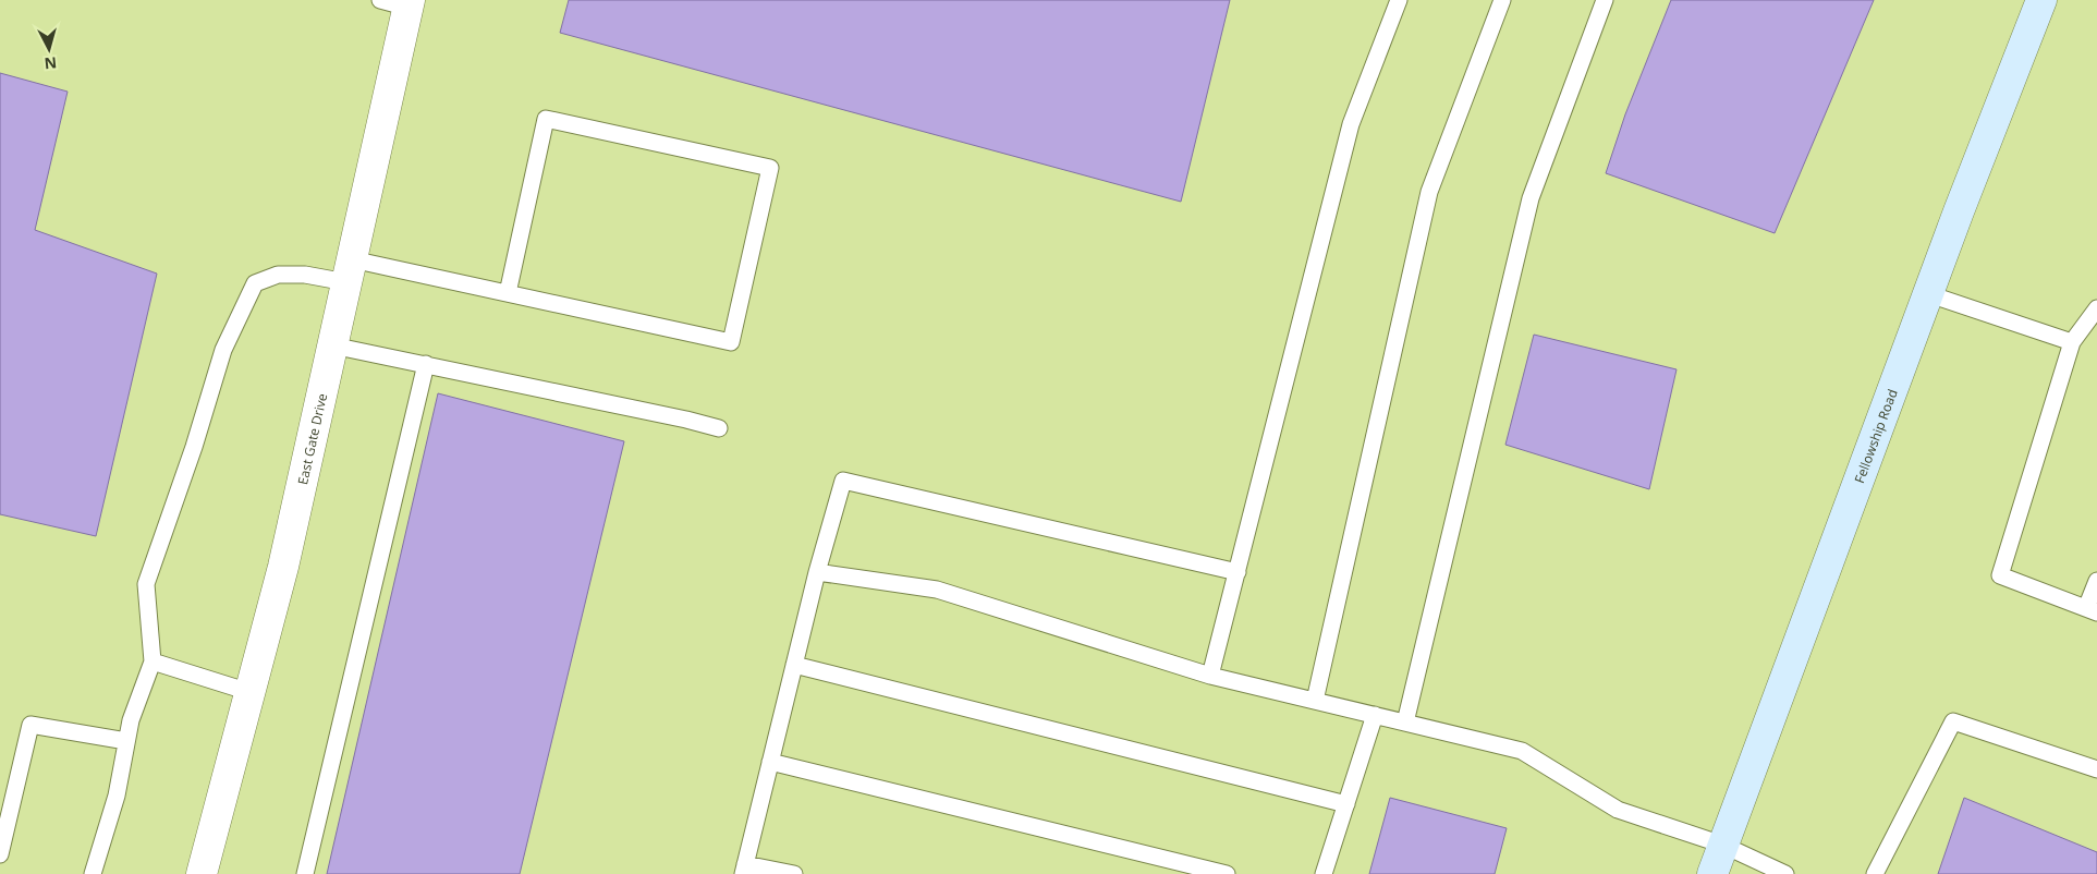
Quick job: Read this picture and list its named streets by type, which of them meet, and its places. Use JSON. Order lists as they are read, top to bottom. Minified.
{"streets":{"street":["Fellowship Road","East Gate Drive"]},"north":"bottom"}
